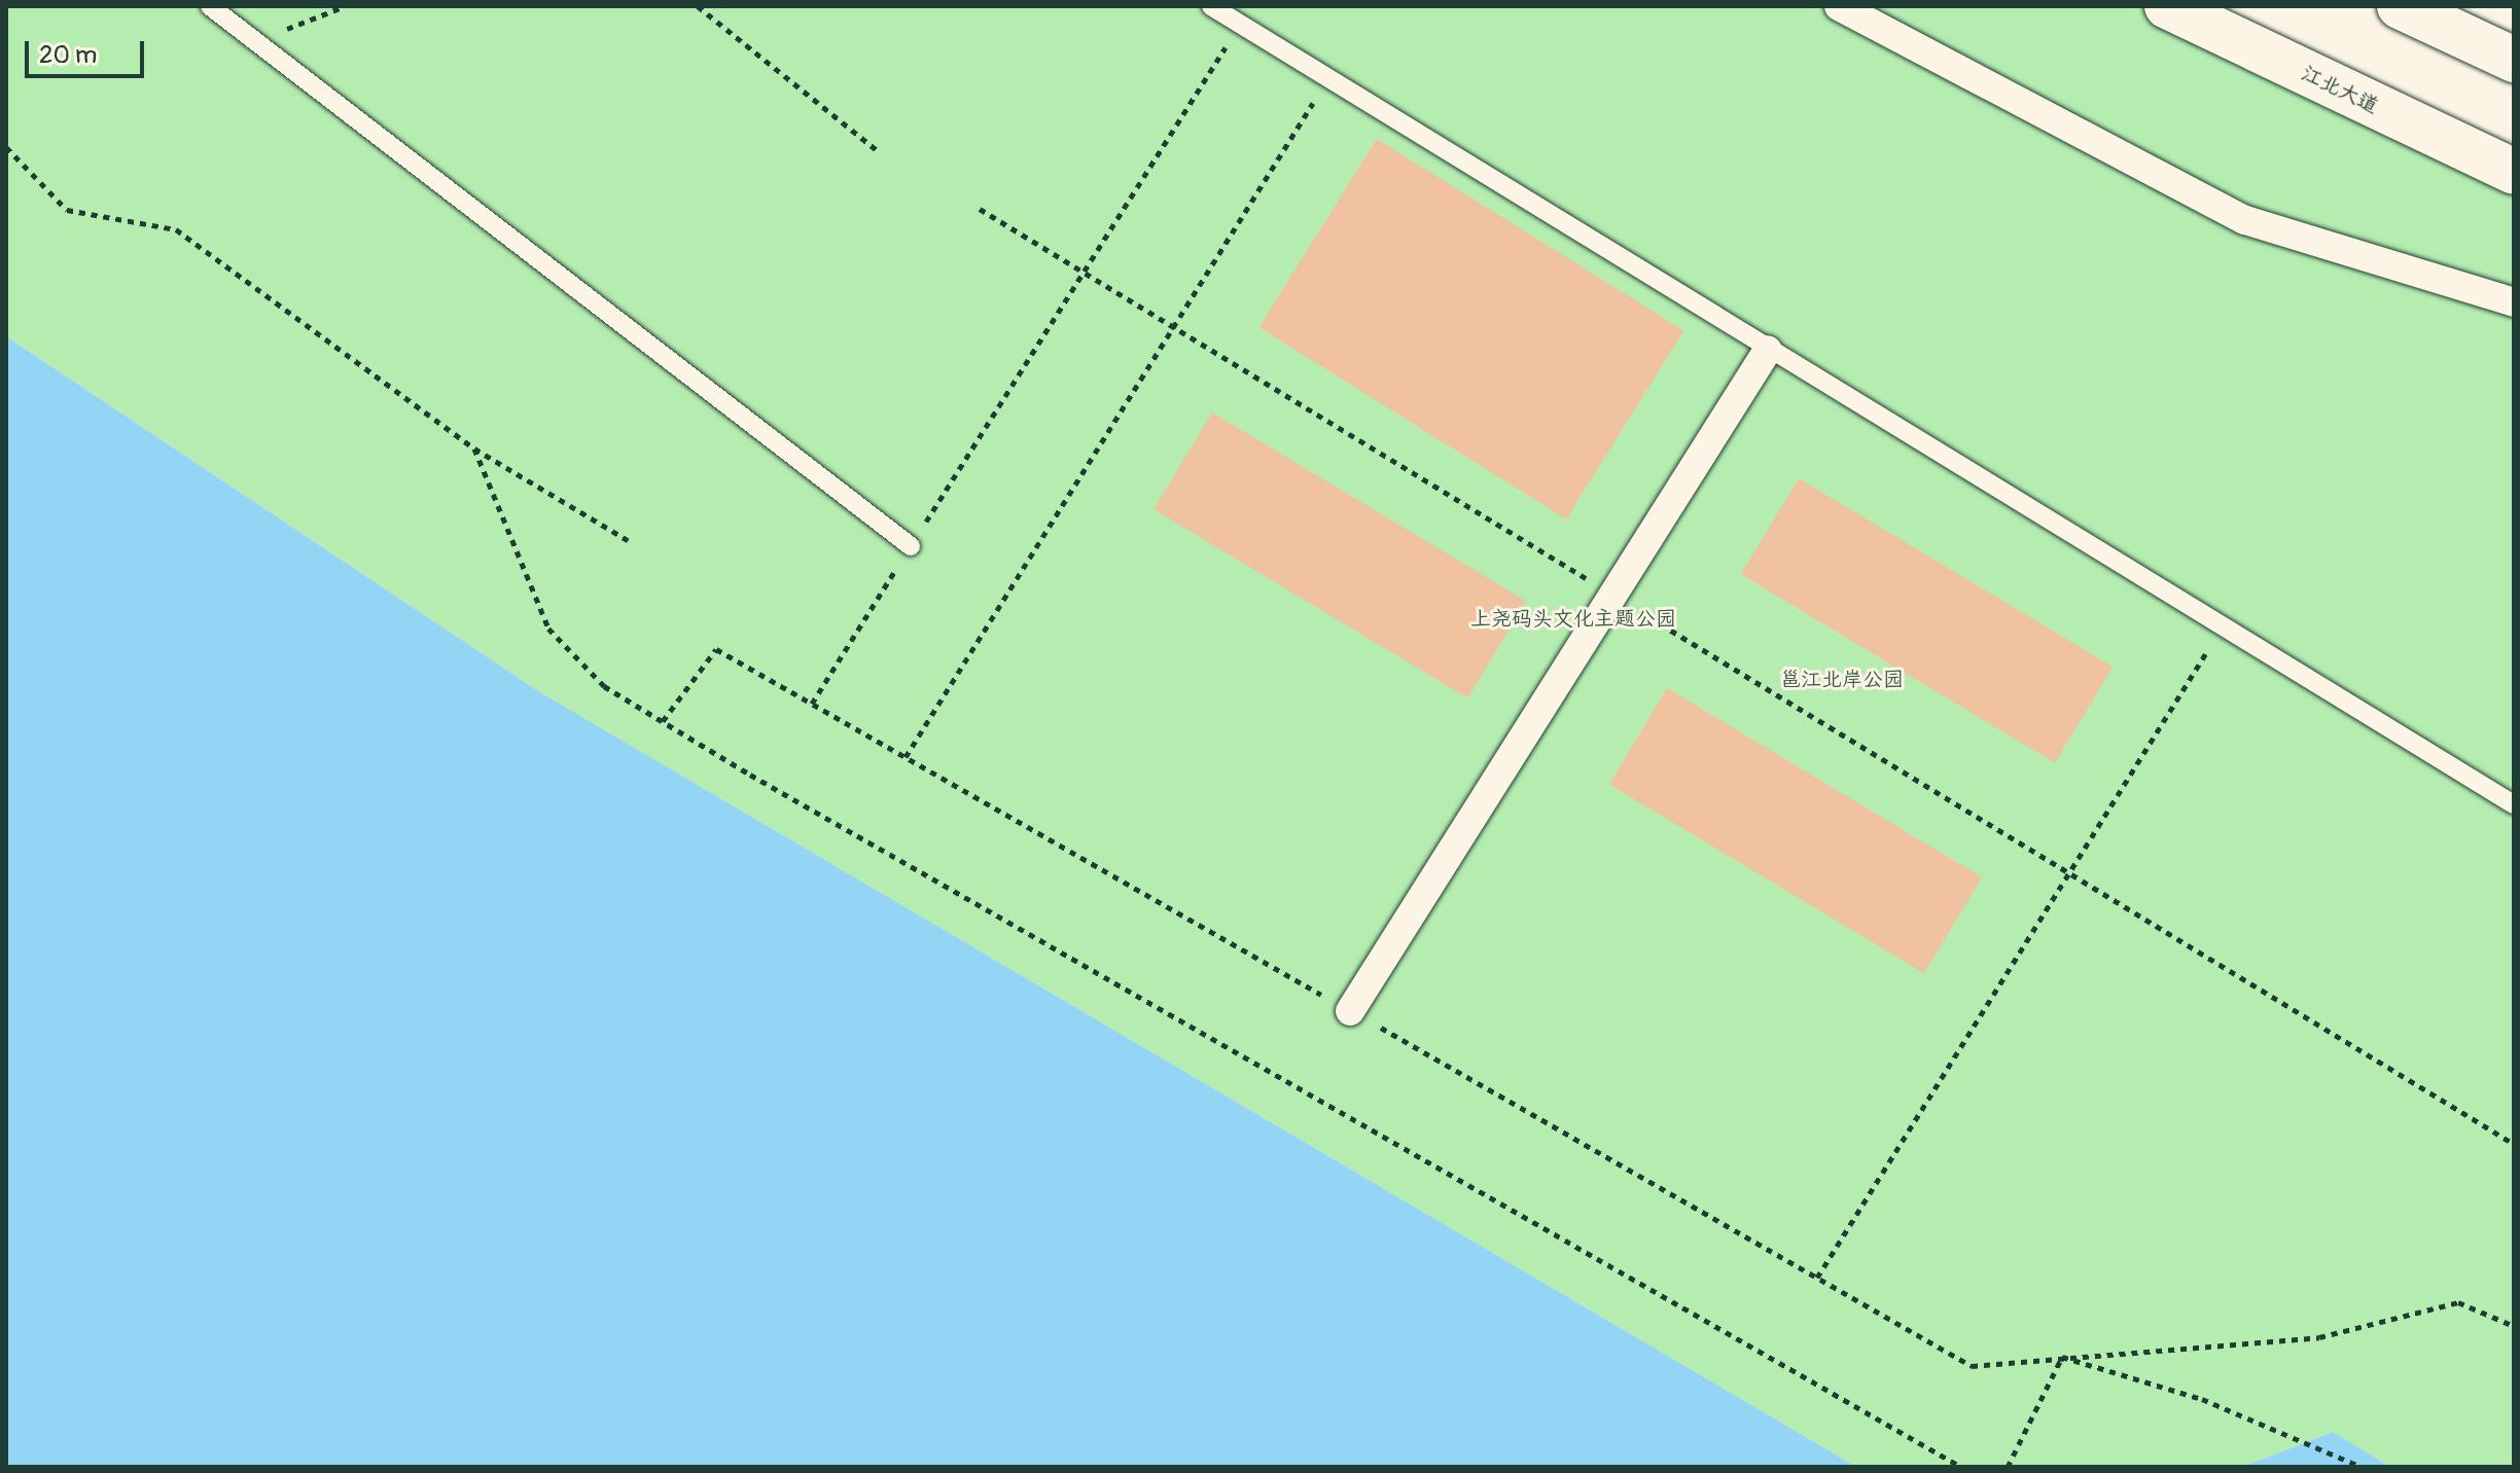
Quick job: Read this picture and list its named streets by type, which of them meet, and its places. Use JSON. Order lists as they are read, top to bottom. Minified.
{"streets":{"main road":["江北大道"]},"parks":["上尧码头文化主题公园","邕江北岸公园"],"scale_bar":"20 m"}
